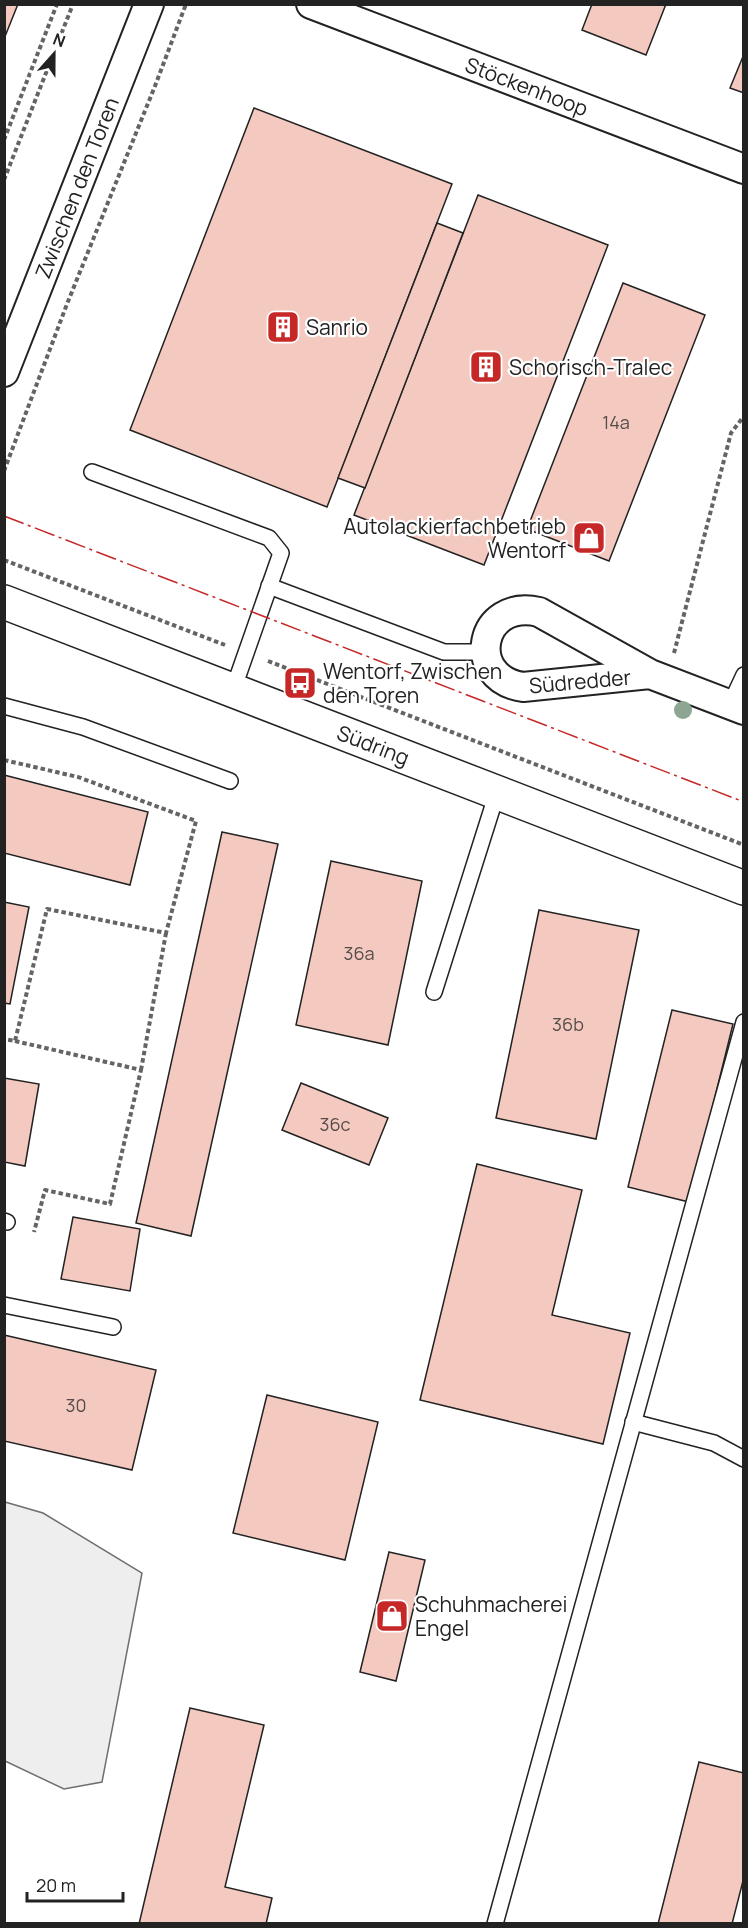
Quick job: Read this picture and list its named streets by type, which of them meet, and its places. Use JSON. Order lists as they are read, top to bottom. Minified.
{"streets":{"main road":["Südring"],"street":["Stöckenhoop","Zwischen den Toren","Südredder"]},"places":{"building":["Sanrio","Schorisch-Tralec"],"shop":["Autolackierfachbetrieb Wentorf","Schuhmacherei Engel"],"bus stop":["Wentorf, Zwischen den Toren"]},"house_numbers":["14a","36a","36b","36c","30"],"scale_bar":"20 m","north":"top"}
